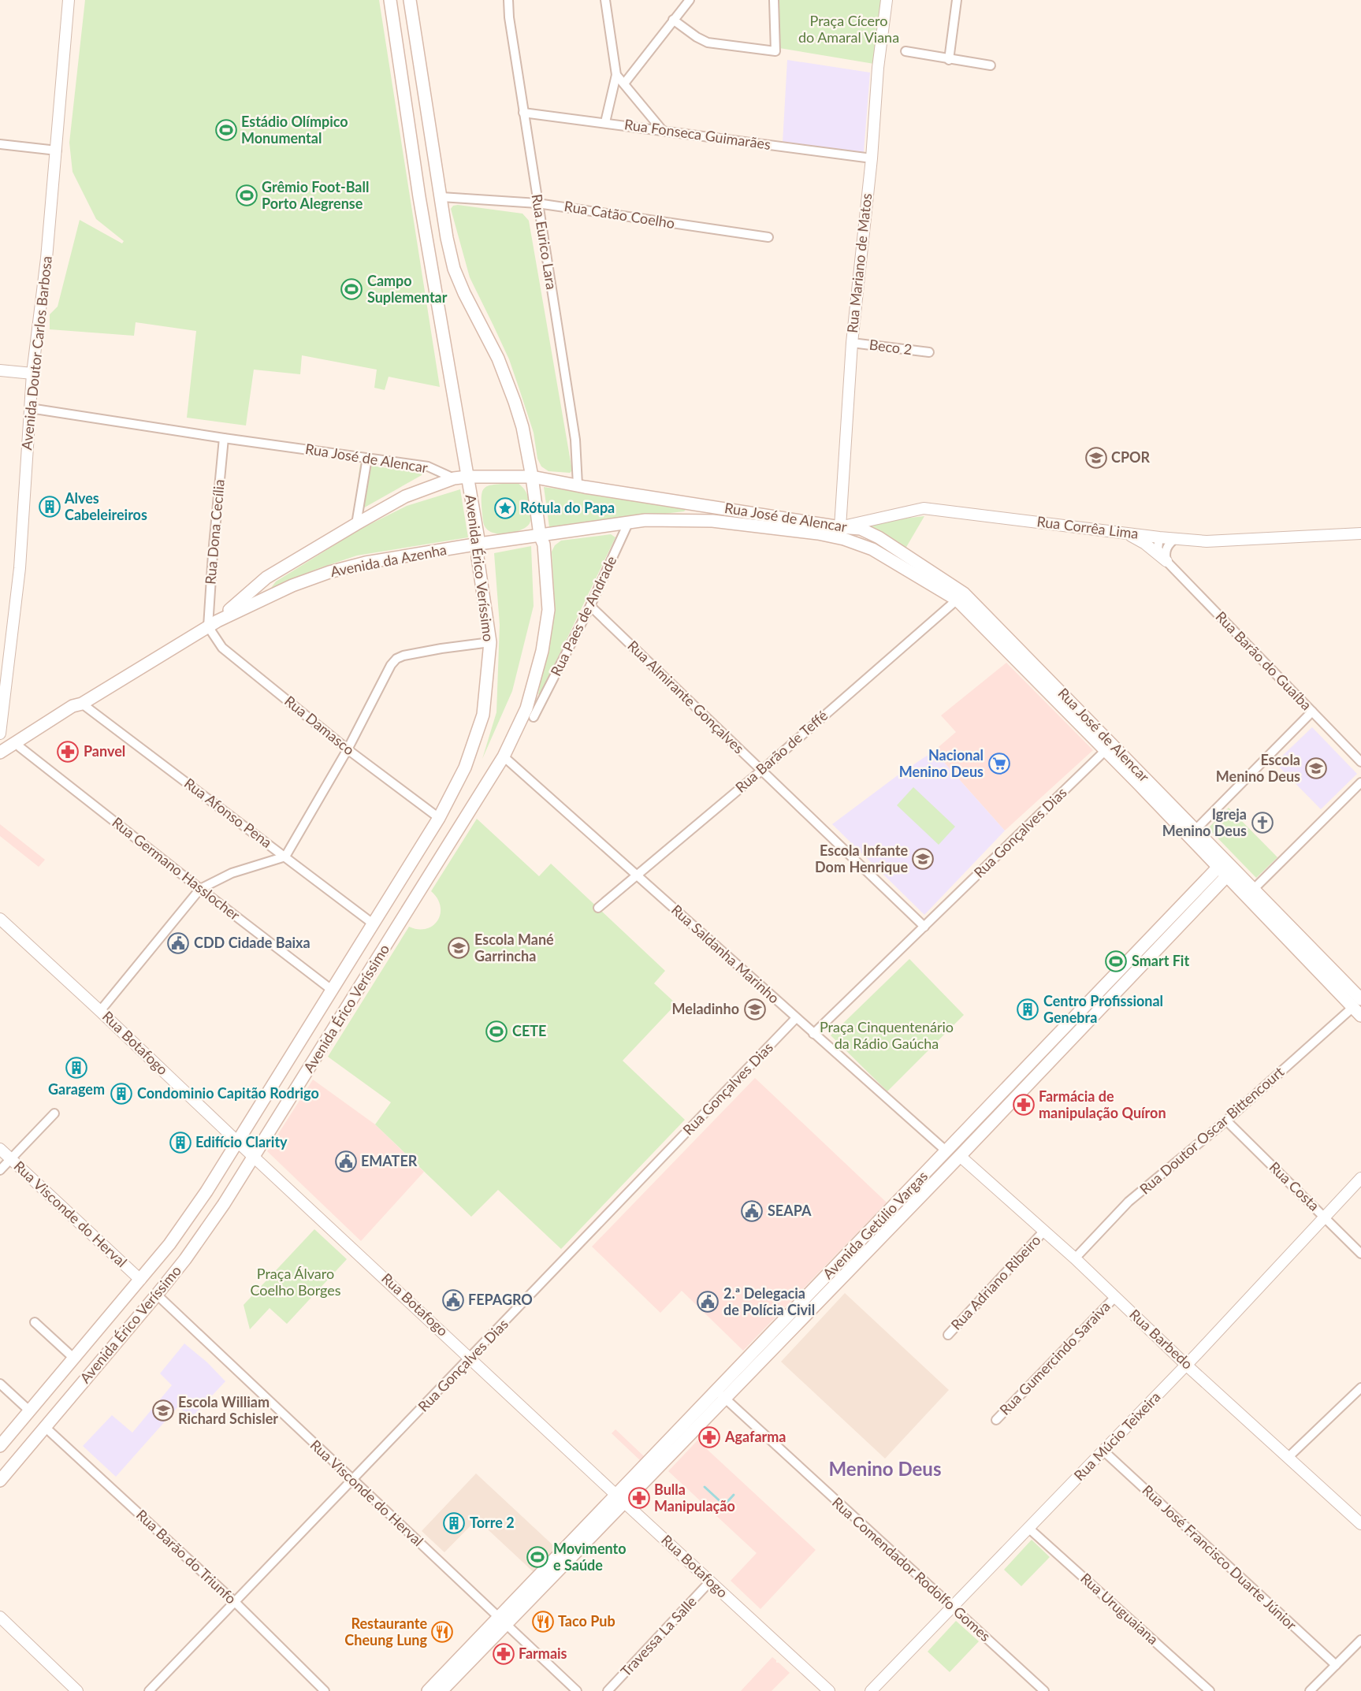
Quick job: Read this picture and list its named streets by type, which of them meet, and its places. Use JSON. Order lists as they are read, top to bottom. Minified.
{"streets":{"main road":["Rua José de Alencar","Avenida da Azenha","Avenida Érico Veríssimo","Avenida Getúlio Vargas"],"street":["Rua Fonseca Guimarães","Rua Catão Coelho","Rua Eurico Lara","Rua Mariano de Matos","Beco 2","Avenida Doutor Carlos Barbosa","Rua Corrêa Lima","Rua Dona Cecília","Rua Paes de Andrade","Rua Barão do Guaíba","Rua Almirante Gonçalves","Rua Damasco","Rua Barão de Teffé","Rua Afonso Pena","Rua Gonçalves Dias","Rua Germano Hasslocher","Rua Saldanha Marinho","Rua Botafogo","Rua Doutor Oscar Bittencourt","Rua Costa","Rua Visconde do Herval","Rua Adriano Ribeiro","Rua Barbedo","Rua Gumercindo Saraiva","Rua Múcio Teixeira","Rua Barão do Triunfo","Rua José Francisco Duarte Júnior","Rua Comendador Rodolfo Gomes","Rua Uruguaiana","Travessa La Salle"]},"crossings":[["Rua Fonseca Guimarães","Rua Eurico Lara"],["Rua Fonseca Guimarães","Rua Mariano de Matos"],["Rua Catão Coelho","Rua Eurico Lara"],["Rua Catão Coelho","Avenida Érico Veríssimo"],["Rua Eurico Lara","Rua José de Alencar"],["Rua Mariano de Matos","Beco 2"],["Rua Mariano de Matos","Rua José de Alencar"],["Rua Mariano de Matos","Rua Corrêa Lima"],["Avenida Doutor Carlos Barbosa","Rua José de Alencar"],["Rua José de Alencar","Rua Corrêa Lima"],["Rua José de Alencar","Rua Dona Cecília"],["Rua José de Alencar","Avenida da Azenha"],["Rua José de Alencar","Avenida Érico Veríssimo"],["Rua José de Alencar","Rua Paes de Andrade"],["Rua José de Alencar","Rua Barão de Teffé"],["Rua José de Alencar","Rua Gonçalves Dias"],["Rua José de Alencar","Rua Doutor Oscar Bittencourt"],["Rua José de Alencar","Avenida Getúlio Vargas"],["Rua Corrêa Lima","Rua Barão do Guaíba"],["Rua Dona Cecília","Avenida da Azenha"],["Rua Dona Cecília","Rua Damasco"],["Avenida da Azenha","Avenida Érico Veríssimo"],["Avenida da Azenha","Rua Damasco"],["Avenida da Azenha","Rua Afonso Pena"],["Avenida da Azenha","Rua Germano Hasslocher"],["Avenida Érico Veríssimo","Rua Paes de Andrade"],["Avenida Érico Veríssimo","Rua Damasco"],["Avenida Érico Veríssimo","Rua Afonso Pena"],["Avenida Érico Veríssimo","Rua Germano Hasslocher"],["Avenida Érico Veríssimo","Rua Saldanha Marinho"],["Avenida Érico Veríssimo","Rua Botafogo"],["Avenida Érico Veríssimo","Rua Visconde do Herval"],["Avenida Érico Veríssimo","Rua Barão do Triunfo"],["Rua Paes de Andrade","Rua Almirante Gonçalves"],["Rua Almirante Gonçalves","Rua Barão de Teffé"],["Rua Almirante Gonçalves","Rua Gonçalves Dias"],["Rua Barão de Teffé","Rua Saldanha Marinho"],["Rua Gonçalves Dias","Rua Saldanha Marinho"],["Rua Gonçalves Dias","Rua Botafogo"],["Rua Gonçalves Dias","Rua Visconde do Herval"],["Rua Gonçalves Dias","Rua Barão do Triunfo"],["Rua Saldanha Marinho","Avenida Getúlio Vargas"],["Rua Botafogo","Avenida Getúlio Vargas"],["Rua Botafogo","Travessa La Salle"],["Rua Doutor Oscar Bittencourt","Rua Costa"],["Rua Doutor Oscar Bittencourt","Rua Barbedo"],["Rua Costa","Rua Múcio Teixeira"],["Rua Visconde do Herval","Avenida Getúlio Vargas"],["Avenida Getúlio Vargas","Rua Barbedo"],["Avenida Getúlio Vargas","Rua Comendador Rodolfo Gomes"],["Rua Adriano Ribeiro","Rua Barbedo"],["Rua Barbedo","Rua Gumercindo Saraiva"],["Rua Barbedo","Rua Múcio Teixeira"],["Rua Múcio Teixeira","Rua José Francisco Duarte Júnior"],["Rua Múcio Teixeira","Rua Comendador Rodolfo Gomes"],["Rua Múcio Teixeira","Rua Uruguaiana"]],"districts":["Menino Deus"],"parks":["Praça Cícero do Amaral Viana","Praça Cinquentenário da Rádio Gaúcha","Praça Álvaro Coelho Borges"],"places":{"sports":["Estádio Olímpico Monumental","Grêmio Foot-Ball Porto Alegrense","Campo Suplementar","Smart Fit","CETE","Movimento e Saúde"],"school or university":["CPOR","Escola Menino Deus","Escola Infante Dom Henrique","Escola Mané Garrincha","Meladinho","Escola William Richard Schisler"],"building":["Alves Cabeleireiros","Centro Profissional Genebra","Garagem","Condominio Capitão Rodrigo","Edifício Clarity","Torre 2"],"place":["Rótula do Papa"],"pharmacy":["Panvel","Farmácia de manipulação Quíron","Agafarma","Bulla Manipulação","Farmais"],"supermarket":["Nacional Menino Deus"],"church":["Igreja Menino Deus"],"public building":["CDD Cidade Baixa","EMATER","SEAPA","FEPAGRO","2.ª Delegacia de Polícia Civil"],"restaurant":["Taco Pub","Restaurante Cheung Lung"]}}
